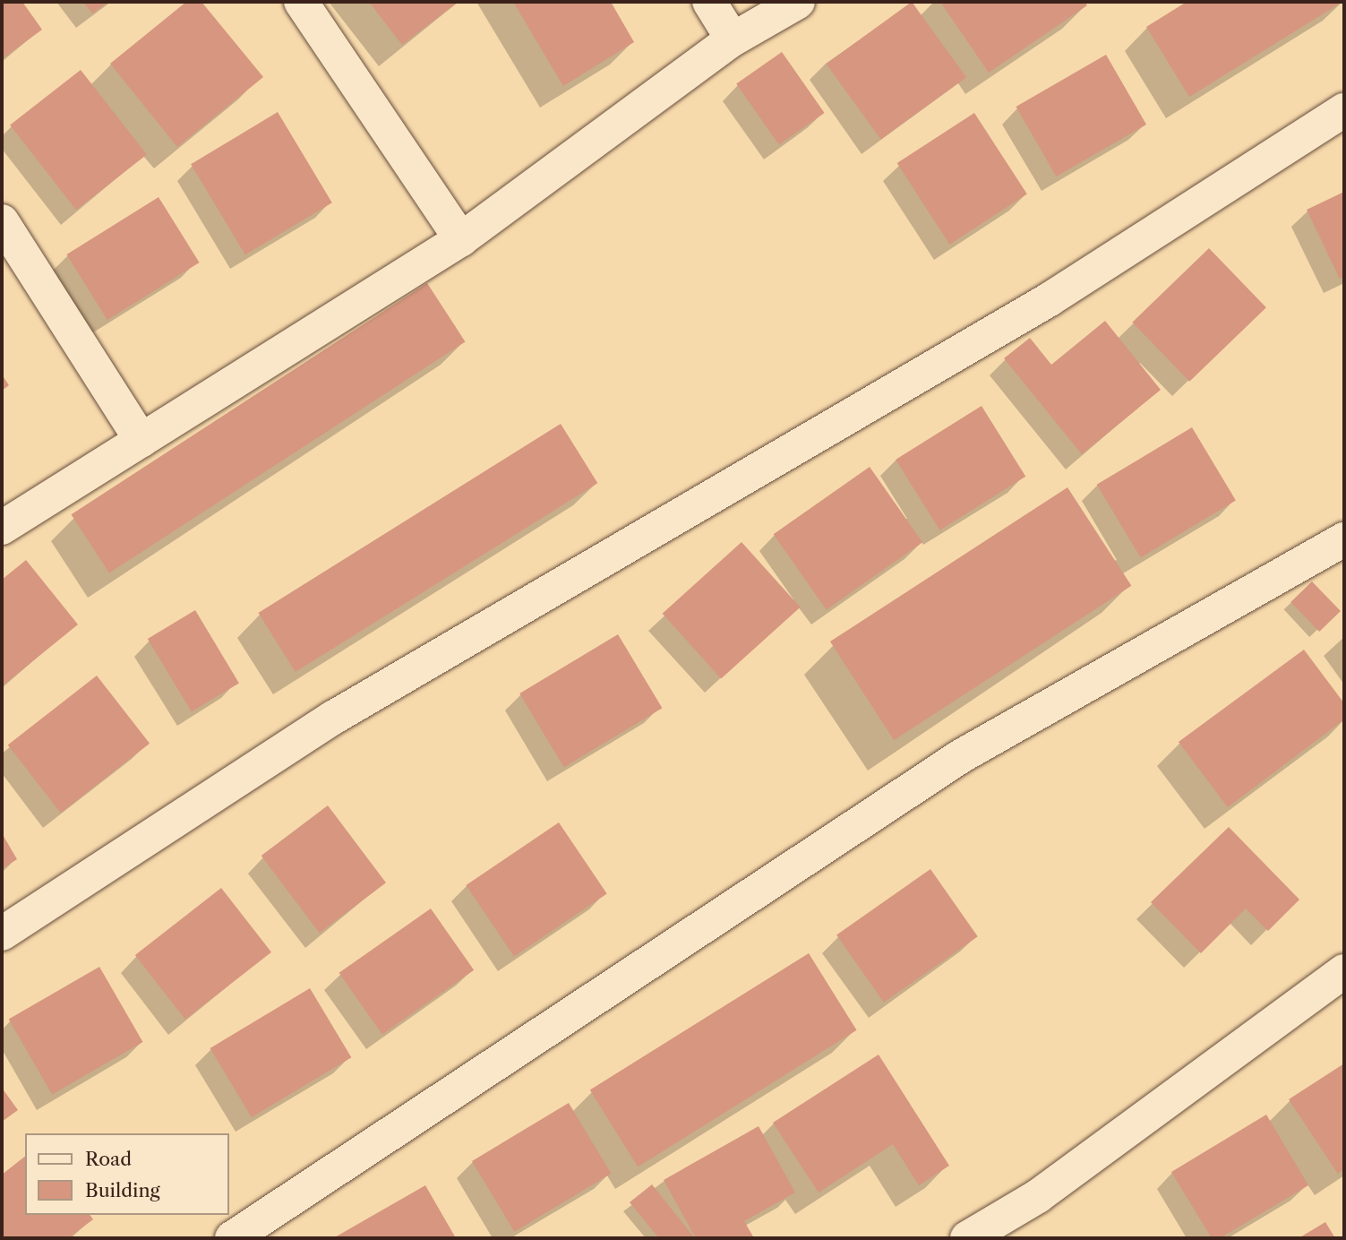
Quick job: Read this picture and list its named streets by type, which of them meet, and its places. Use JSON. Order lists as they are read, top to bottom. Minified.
{"legend":["Road","Building"]}
